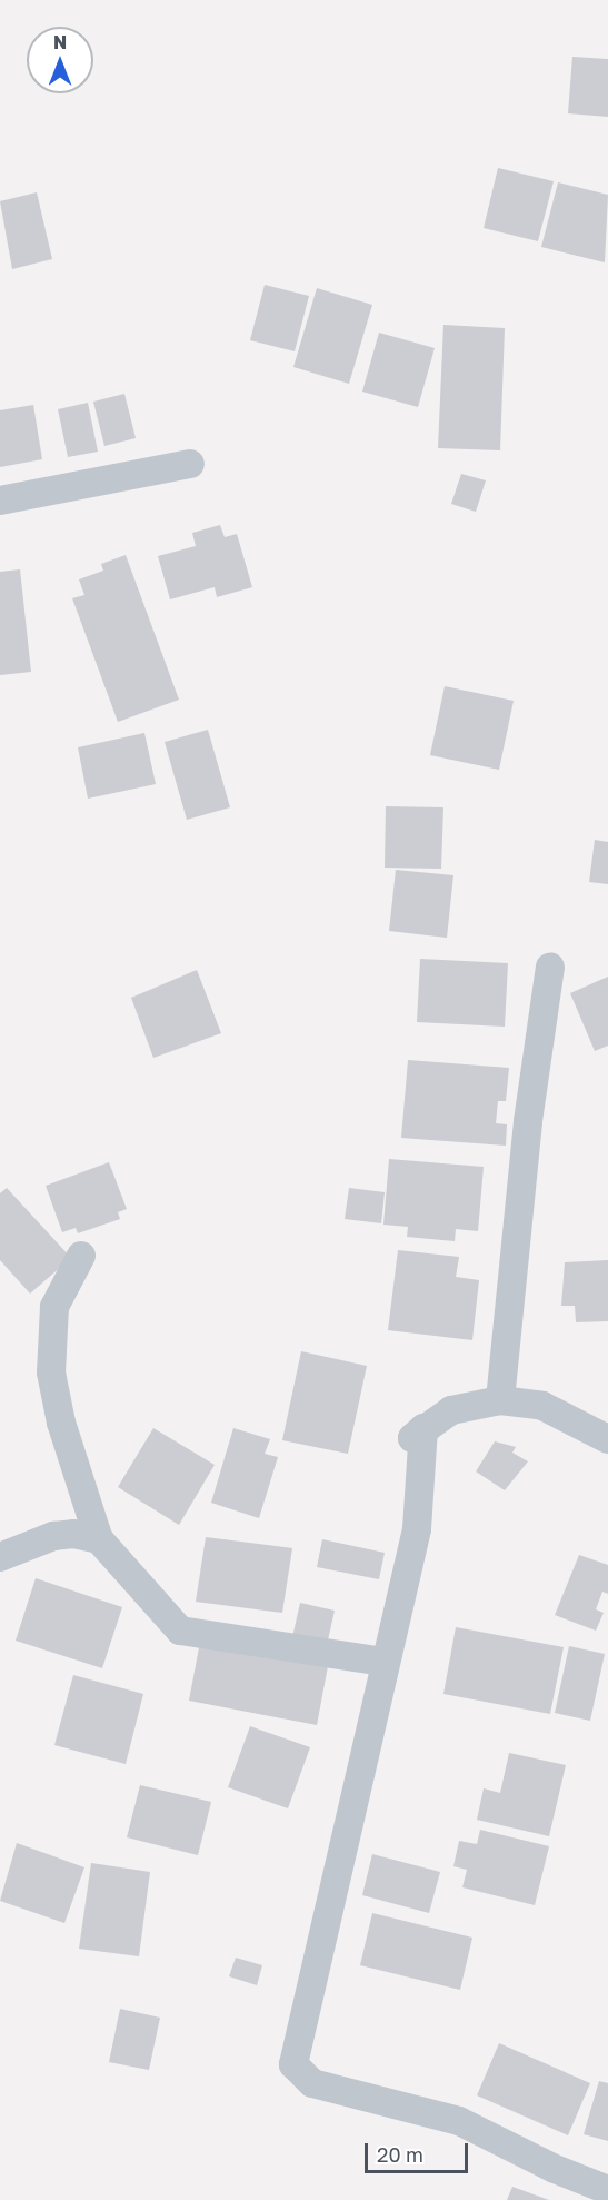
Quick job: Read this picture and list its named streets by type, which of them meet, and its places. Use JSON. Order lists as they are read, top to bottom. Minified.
{"scale_bar":"20 m","north":"top"}
